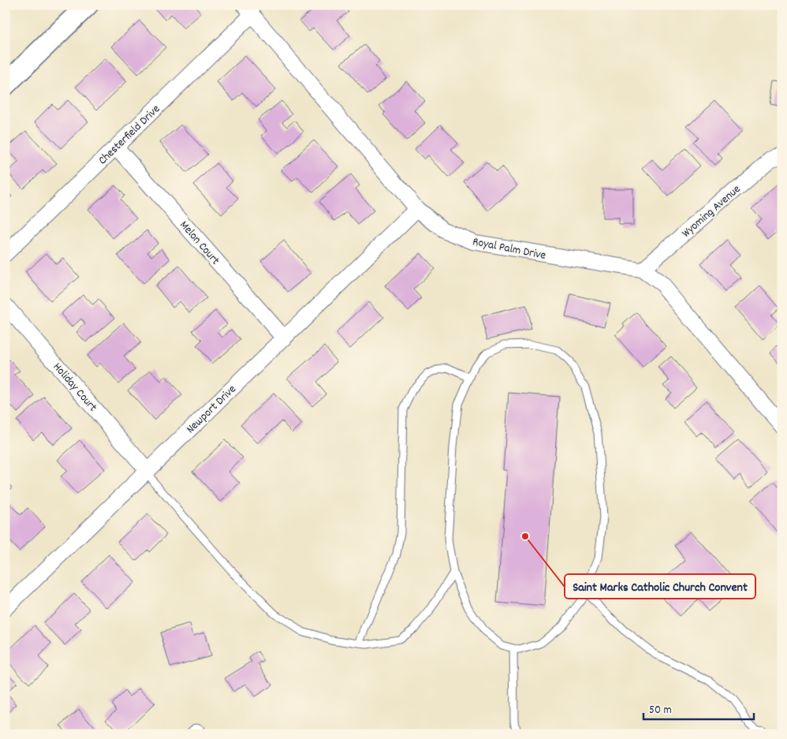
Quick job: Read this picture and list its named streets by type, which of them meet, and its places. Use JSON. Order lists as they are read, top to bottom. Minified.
{"streets":{"street":["Chesterfield Drive","Wyoming Avenue","Melon Court","Royal Palm Drive","Holiday Court","Newport Drive"]},"crossings":[["Chesterfield Drive","Melon Court"],["Chesterfield Drive","Royal Palm Drive"],["Wyoming Avenue","Royal Palm Drive"],["Melon Court","Newport Drive"],["Royal Palm Drive","Newport Drive"],["Holiday Court","Newport Drive"]],"places":["Saint Marks Catholic Church Convent"],"scale_bar":"50 m"}
